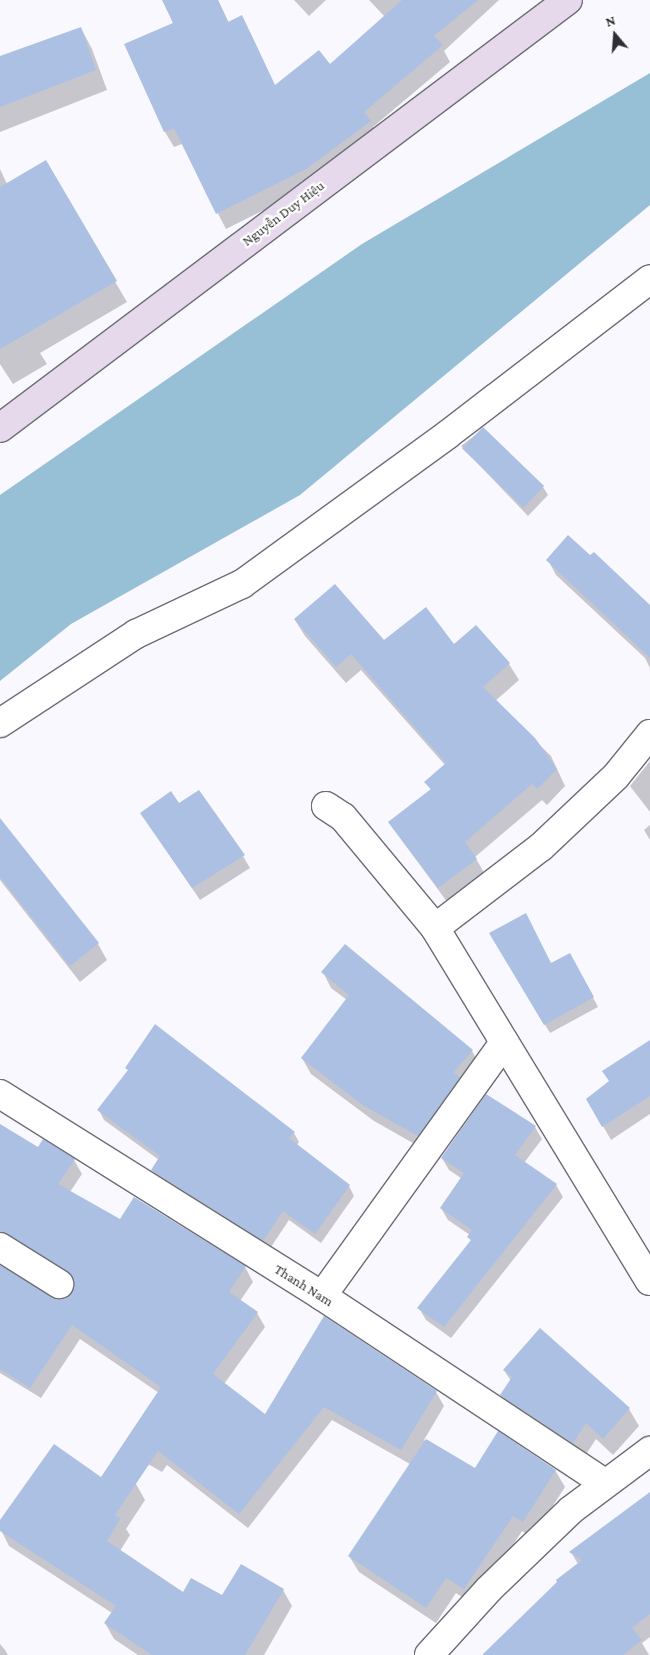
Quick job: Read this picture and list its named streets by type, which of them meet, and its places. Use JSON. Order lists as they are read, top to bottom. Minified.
{"streets":{"main road":["Nguyễn Duy Hiệu"],"street":["Thanh Nam"]},"north":"top"}
